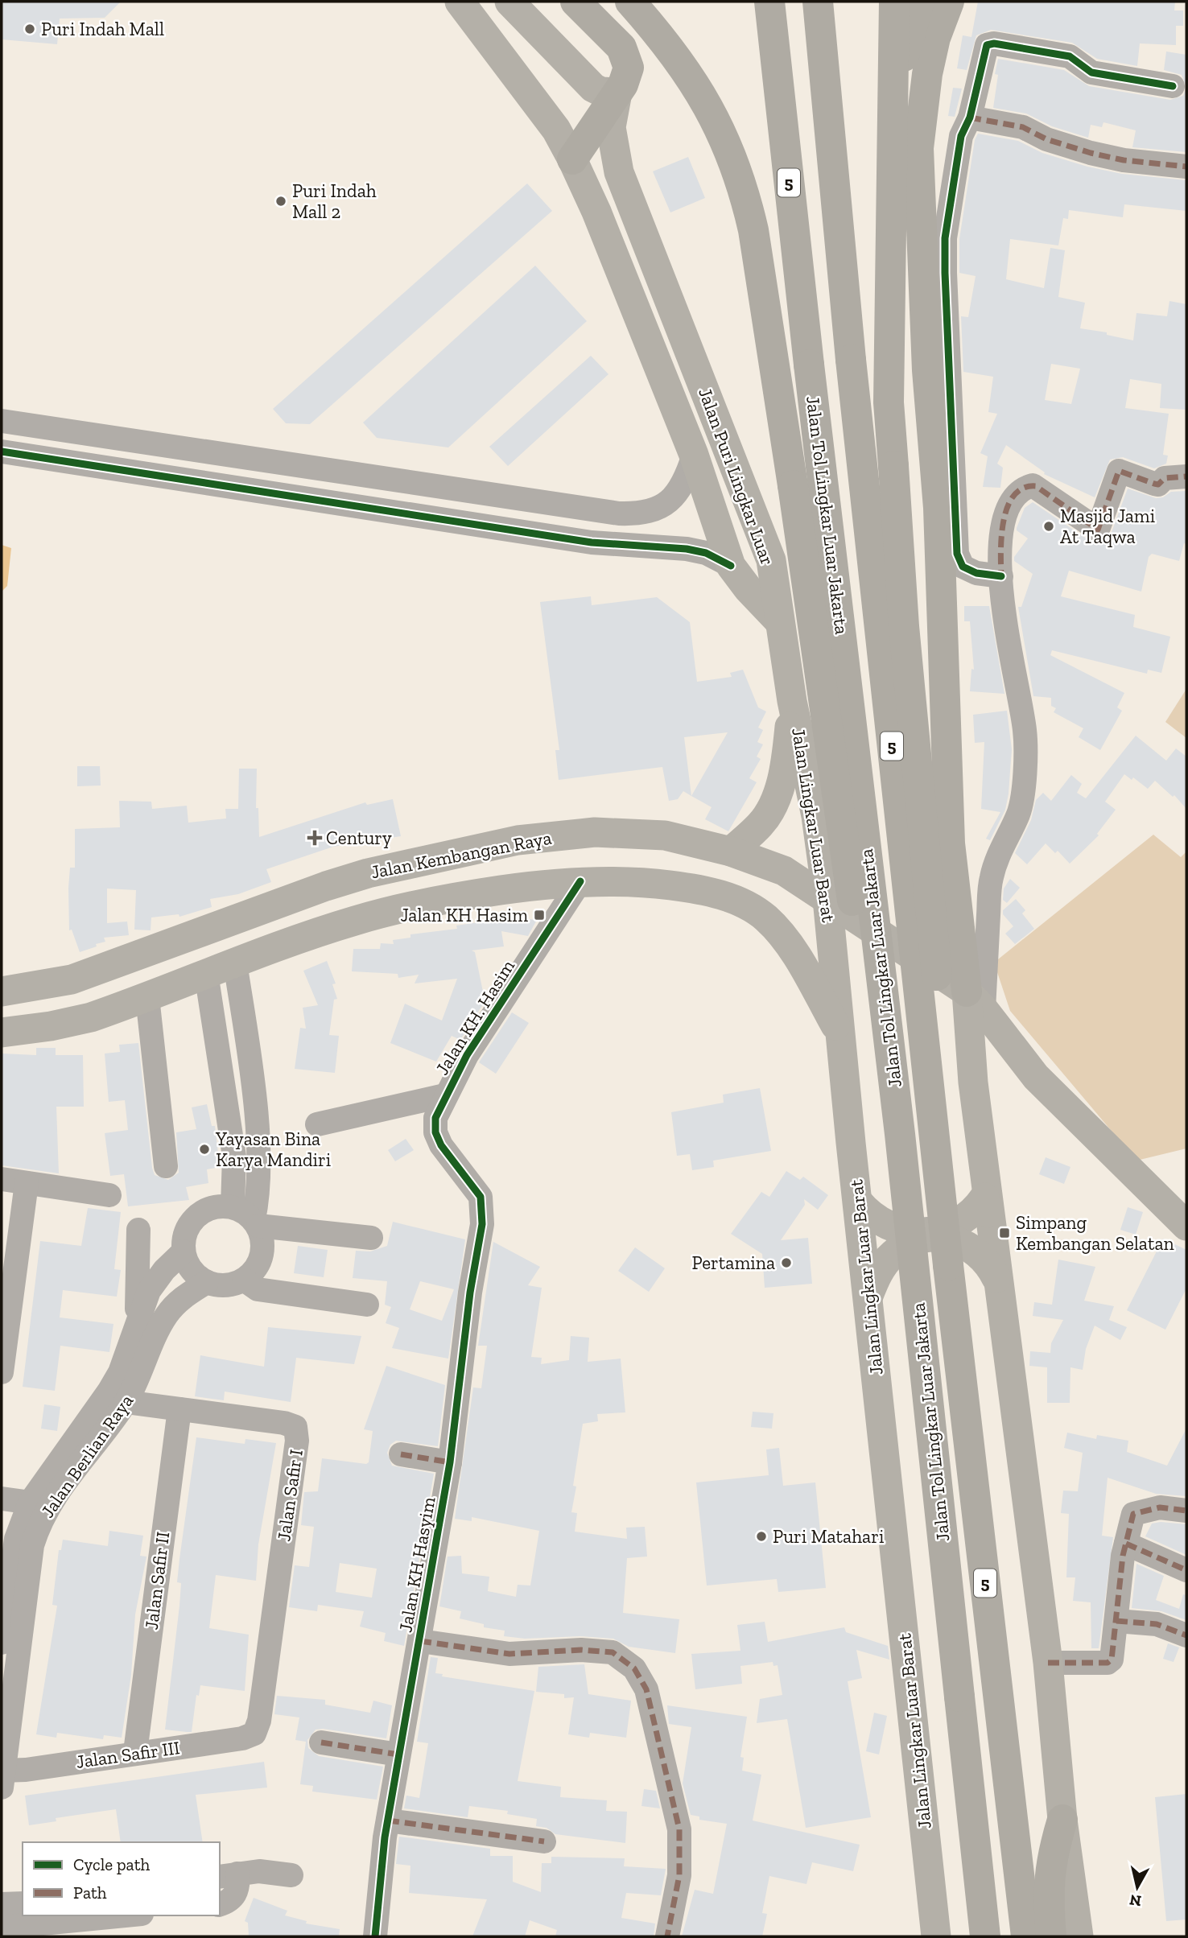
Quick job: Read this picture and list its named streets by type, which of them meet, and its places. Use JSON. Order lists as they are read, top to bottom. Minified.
{"streets":{"highway":["5","Jalan Tol Lingkar Luar Jakarta"],"main road":["Jalan Puri Lingkar Luar","Jalan Lingkar Luar Barat","Jalan Kembangan Raya"],"street":["Jalan KH. Hasim","Jalan Berlian Raya","Jalan Safir I","Jalan KH Hasyim","Jalan Safir II","Jalan Safir III"]},"crossings":[["Jalan Puri Lingkar Luar","Jalan Lingkar Luar Barat"],["Jalan Lingkar Luar Barat","Jalan Kembangan Raya"],["Jalan KH. Hasim","Jalan KH Hasyim"],["Jalan Berlian Raya","Jalan Safir I"],["Jalan Berlian Raya","Jalan Safir III"],["Jalan Safir I","Jalan Safir II"],["Jalan Safir I","Jalan Safir III"],["Jalan Safir II","Jalan Safir III"]],"places":{"other":["Puri Indah Mall","Puri Indah Mall 2","Masjid Jami At Taqwa","Yayasan Bina Karya Mandiri","Pertamina","Puri Matahari"],"health":["Century"],"transit":["Jalan KH Hasim","Simpang Kembangan Selatan"]},"legend":["Cycle path","Path"],"north":"bottom"}
